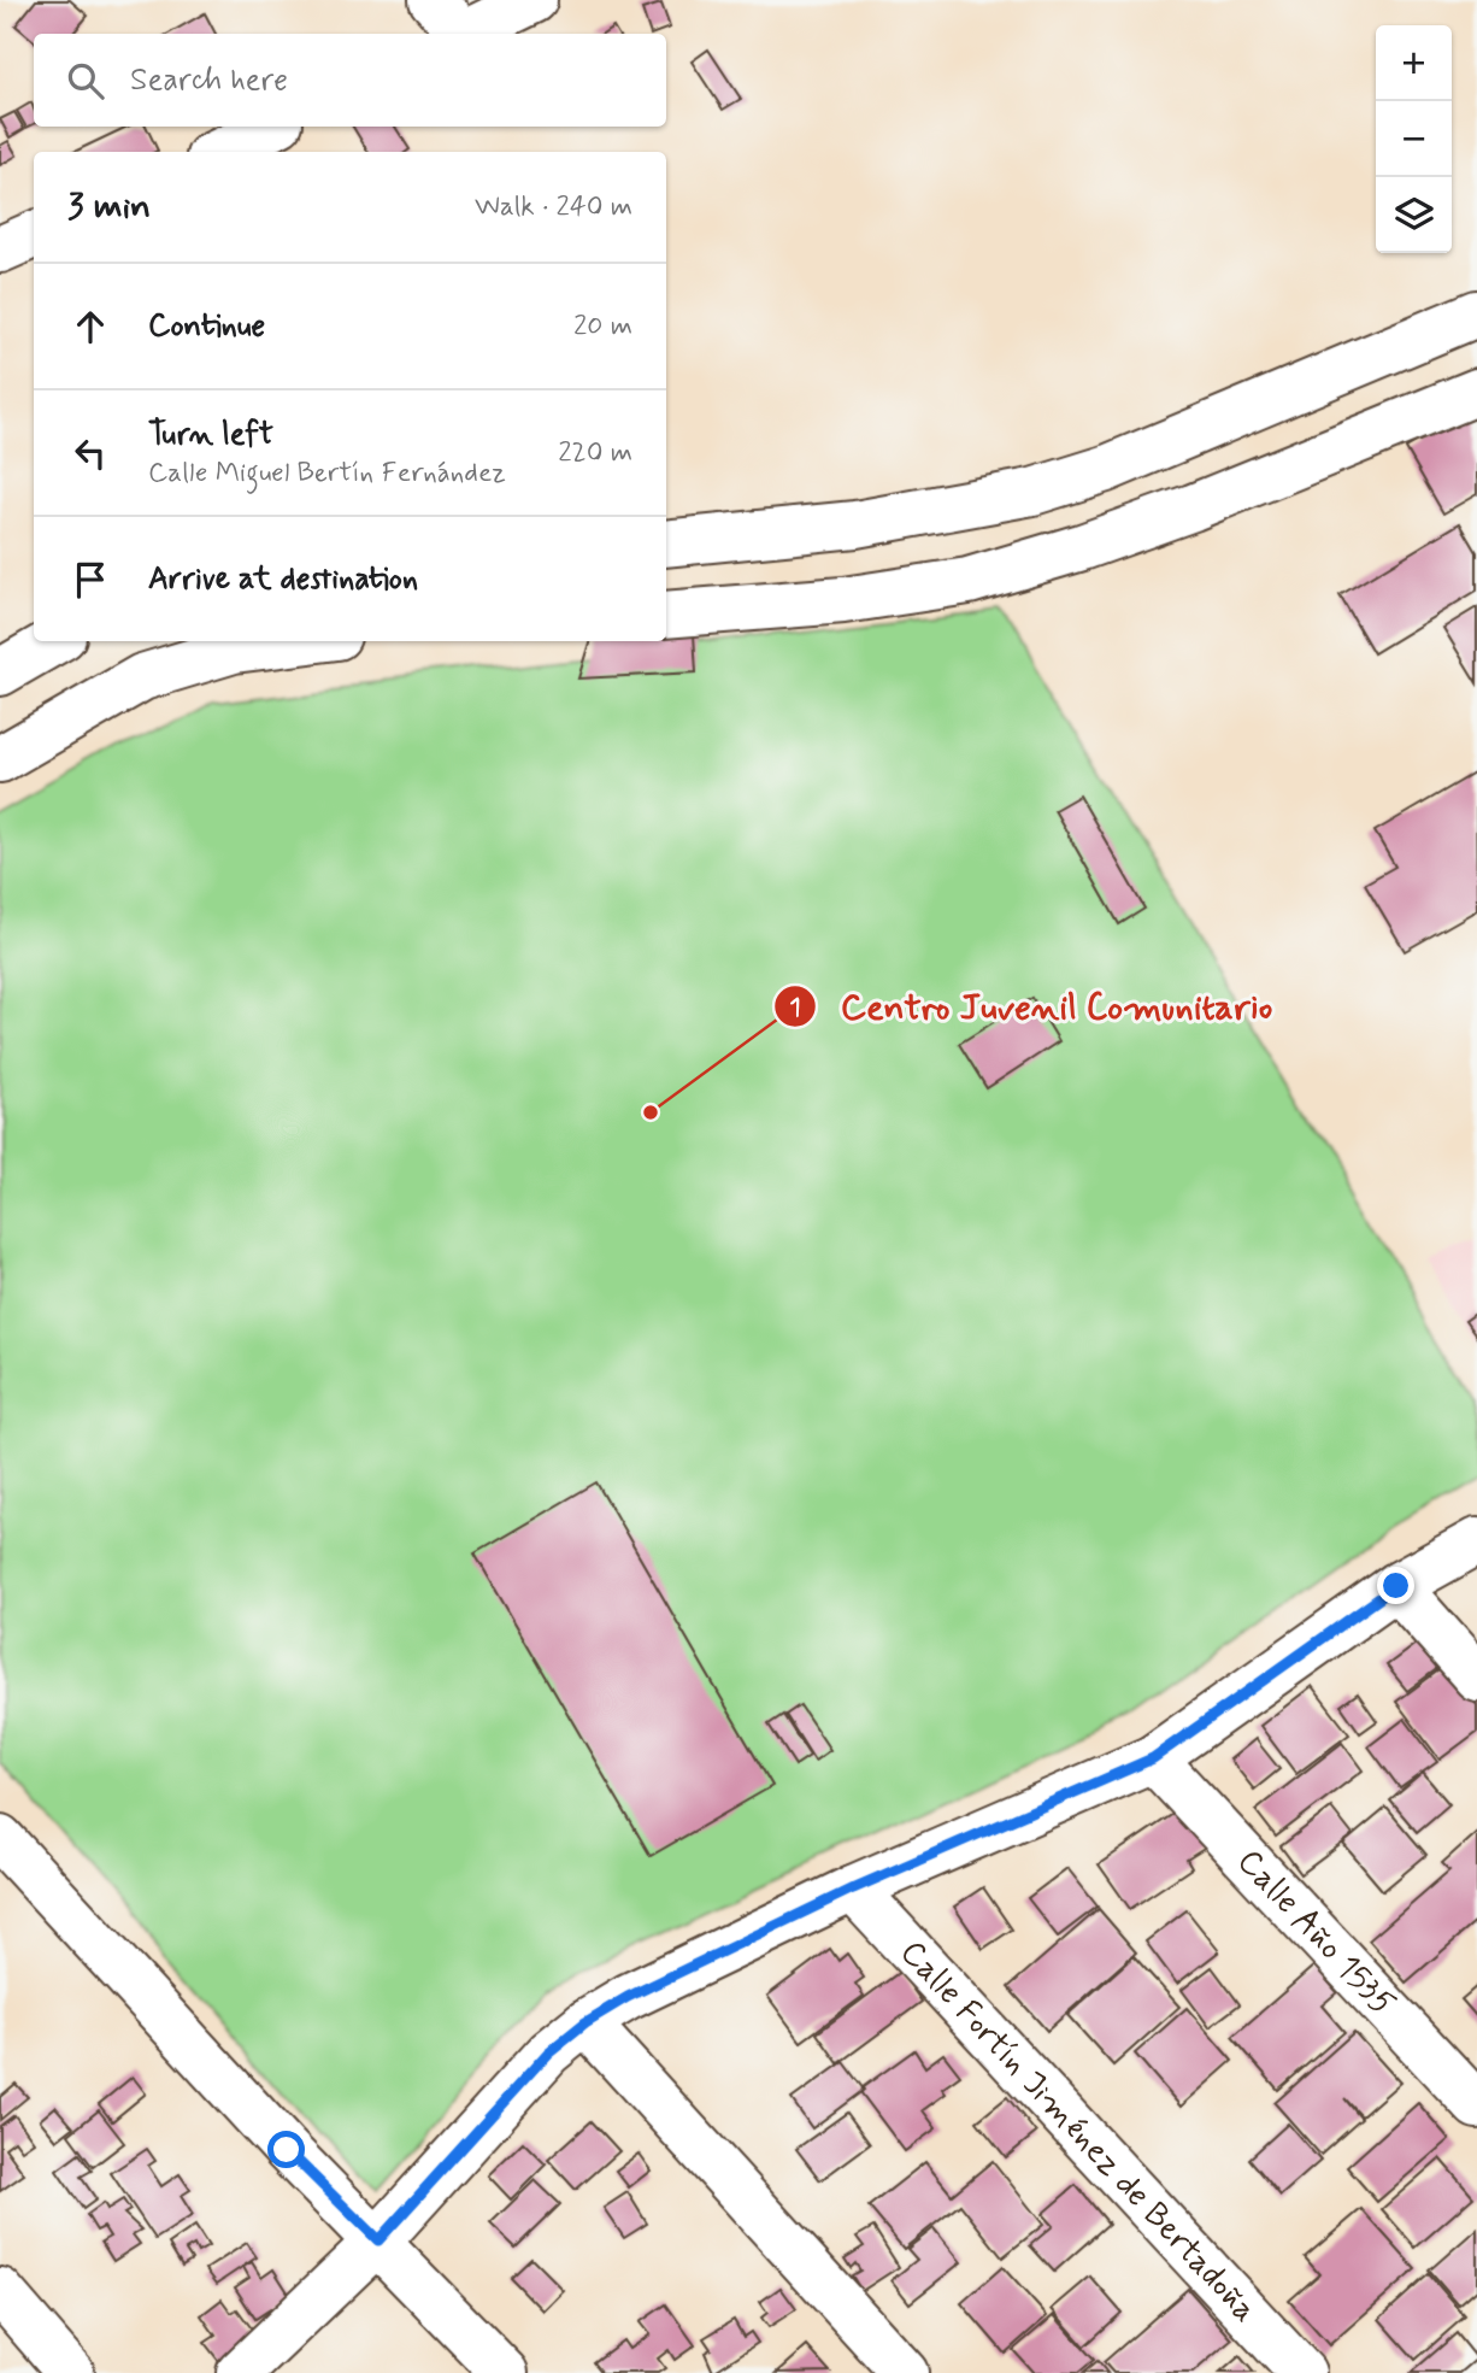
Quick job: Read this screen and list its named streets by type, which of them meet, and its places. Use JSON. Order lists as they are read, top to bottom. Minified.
{"streets":{"street":["Calle Año 1535","Calle Fortín Jiménez de Bertadoña"]},"places":["Centro Juvenil Comunitario"],"page":{"map_buttons":["+","−"],"search":"Search here","heading":["3 min","Walk · 240 m"],"list":[["Continue","20 m"],["Turn left","Calle Miguel Bertín Fernández","220 m"],"Arrive at destination"]}}
